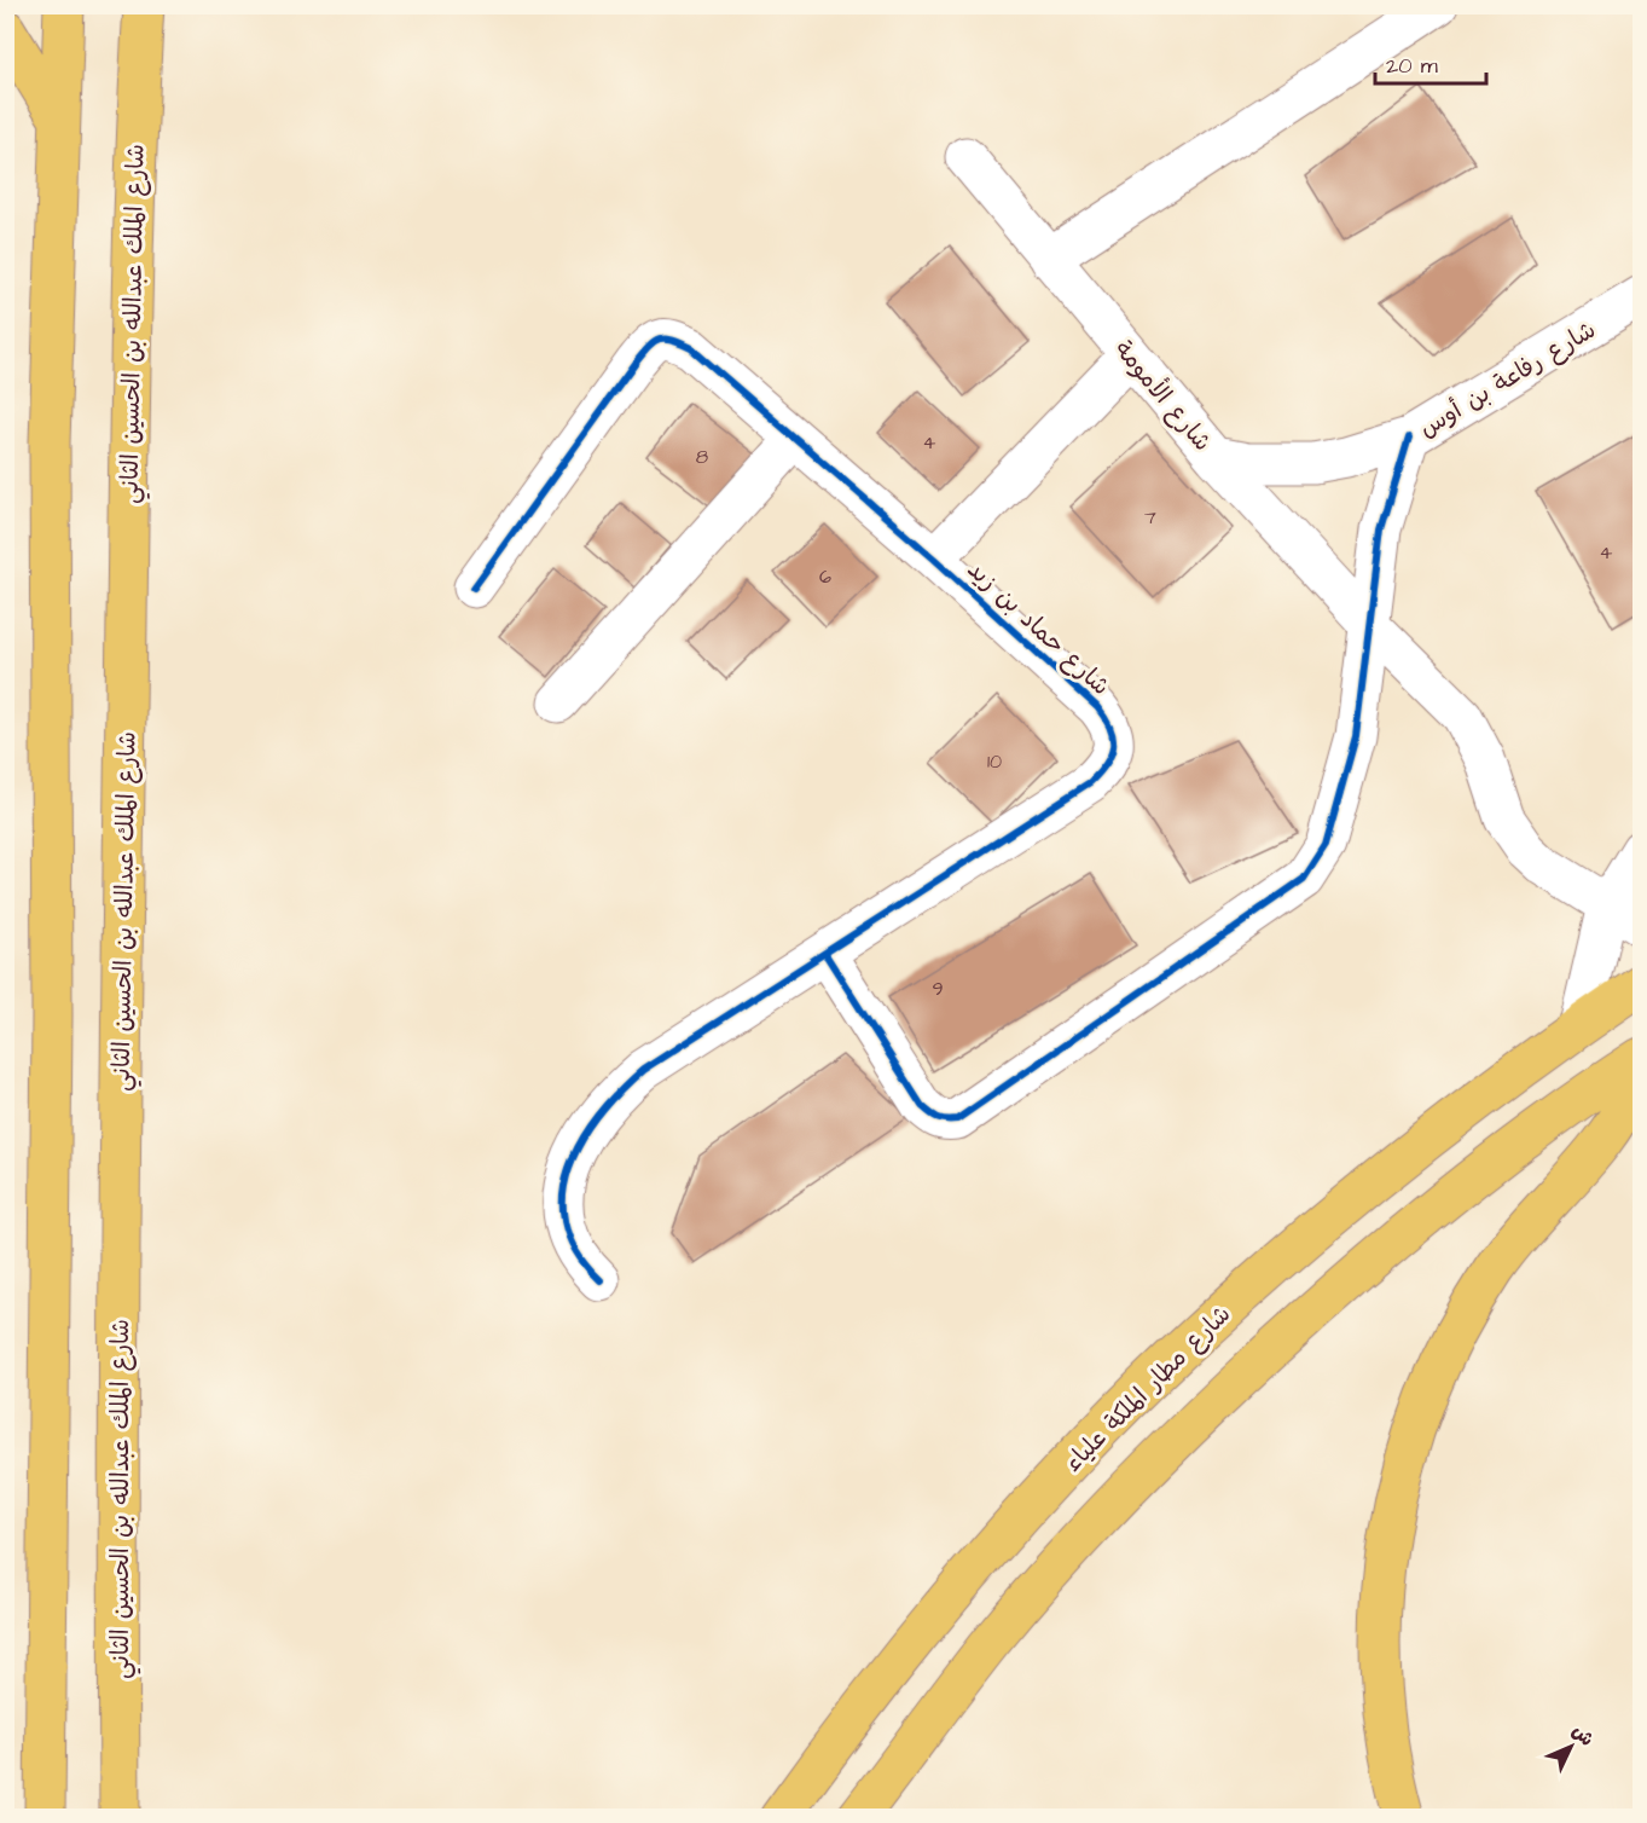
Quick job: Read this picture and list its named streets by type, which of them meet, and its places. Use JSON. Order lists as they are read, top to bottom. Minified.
{"streets":{"highway":["شارع الملك عبدالله بن الحسين الثاني","شارع مطار الملكة علياء"],"street":["شارع رفاعة بن أوس","شارع الأمومة","شارع حماد بن زيد"]},"crossings":[["شارع رفاعة بن أوس","شارع الأمومة"],["شارع رفاعة بن أوس","شارع حماد بن زيد"],["شارع الأمومة","شارع حماد بن زيد"]],"house_numbers":["4","8","7","4","6","10","9"],"scale_bar":"20 m","north":"top right"}
